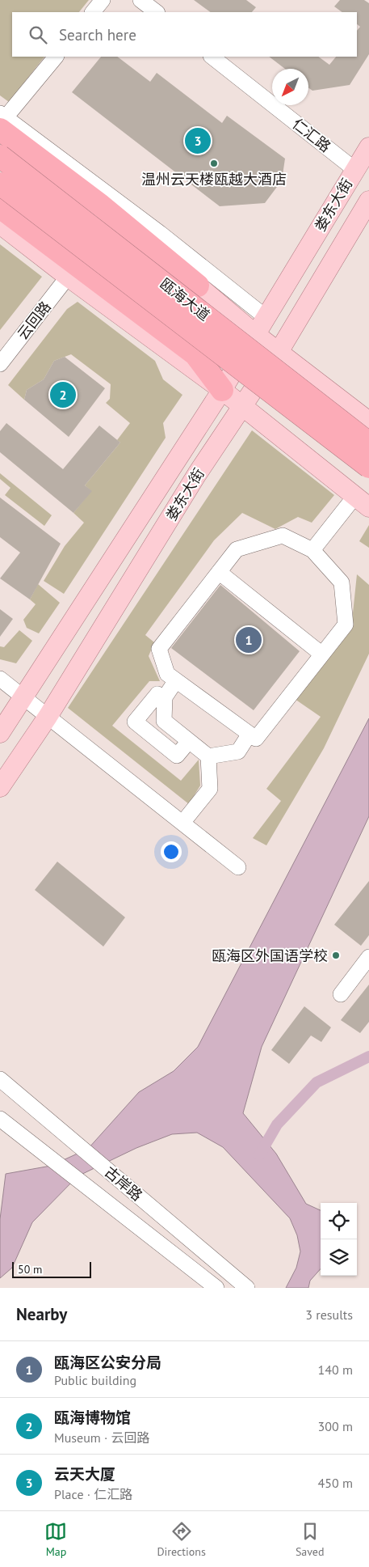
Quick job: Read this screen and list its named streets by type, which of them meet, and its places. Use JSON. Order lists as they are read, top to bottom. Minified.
{"streets":{"highway":["瓯海大道"],"main road":["娄东大街"],"street":["仁汇路","云回路","古岸路"]},"crossings":[["仁汇路","娄东大街"],["娄东大街","瓯海大道"]],"places":["温州云天楼瓯越大酒店","瓯海区外国语学校"],"scale_bar":"50 m","north":"bottom left","page":{"search":"Search here","pins":["3","2","1"],"scale":"50 m","heading":["Nearby","3 results"],"list":[{"mark":"1","name":"瓯海区公安分局","note":"Public building","value":"140 m"},{"mark":"2","name":"瓯海博物馆","note":"Museum · 云回路","value":"300 m"},{"mark":"3","name":"云天大厦","note":"Place · 仁汇路","value":"450 m"}],"nav":["Map","Directions","Saved"]}}
